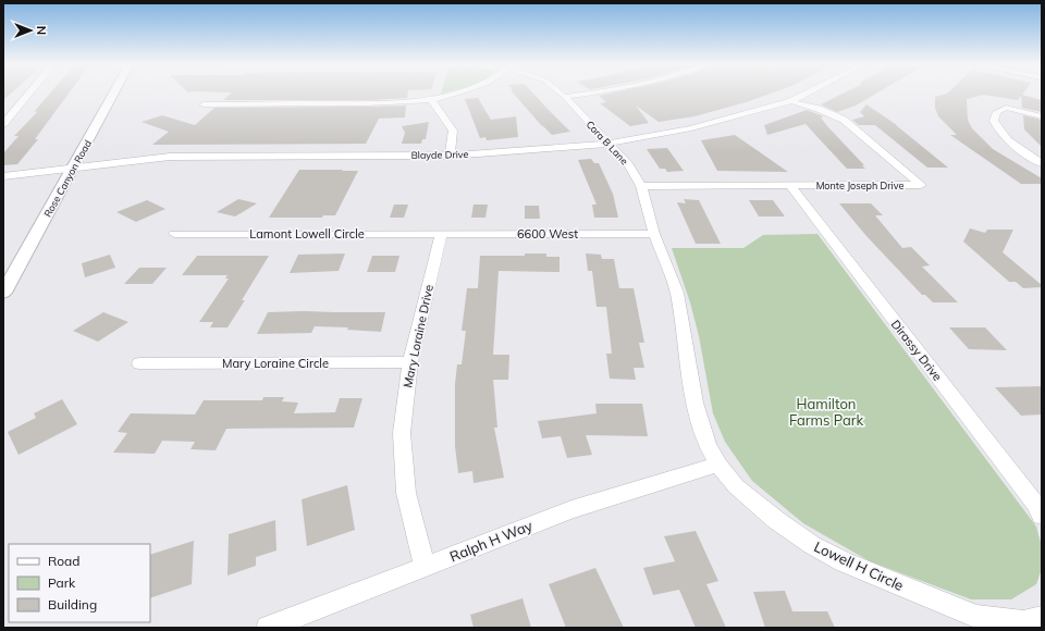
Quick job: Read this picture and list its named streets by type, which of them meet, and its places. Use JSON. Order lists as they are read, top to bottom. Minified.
{"streets":{"street":["Cora B Lane","Blayde Drive","Rose Canyon Road","Monte Joseph Drive","Lamont Lowell Circle","6600 West","Mary Loraine Drive","Dirassy Drive","Mary Loraine Circle","Ralph H Way","Lowell H Circle"]},"crossings":[["Cora B Lane","Blayde Drive"],["Cora B Lane","Monte Joseph Drive"],["Cora B Lane","6600 West"],["Cora B Lane","Ralph H Way"],["Cora B Lane","Lowell H Circle"],["Blayde Drive","Rose Canyon Road"],["Blayde Drive","Monte Joseph Drive"],["Monte Joseph Drive","Dirassy Drive"],["Lamont Lowell Circle","6600 West"],["Lamont Lowell Circle","Mary Loraine Drive"],["6600 West","Mary Loraine Drive"],["Mary Loraine Drive","Mary Loraine Circle"],["Mary Loraine Drive","Ralph H Way"],["Ralph H Way","Lowell H Circle"]],"parks":["Hamilton Farms Park"],"legend":["Road","Park","Building"],"north":"right"}
